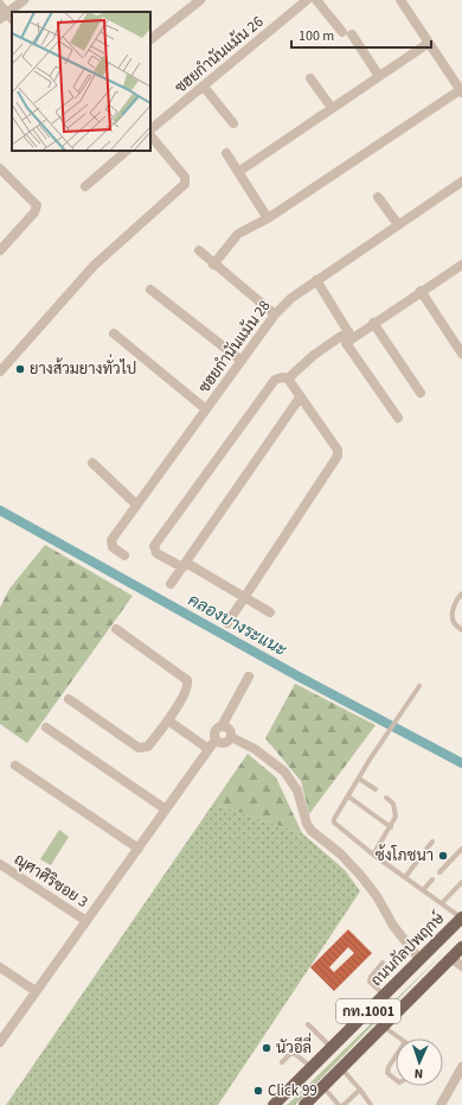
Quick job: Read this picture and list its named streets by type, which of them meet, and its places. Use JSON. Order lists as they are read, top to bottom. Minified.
{"streets":{"main road":["ถนนกัลปพฤกษ์","กท.1001"],"street":["ซฮยกำนันแม้น 26","ซฮยกำนันแม้น 28","ณุศาศิริซอย 3"]},"water":["คลองบางระแนะ"],"places":["ยางส้วมยางทั่วไป","ซ้งโภชนา","นัวอีลี่","Click 99"],"scale_bar":"100 m","north":"bottom"}
